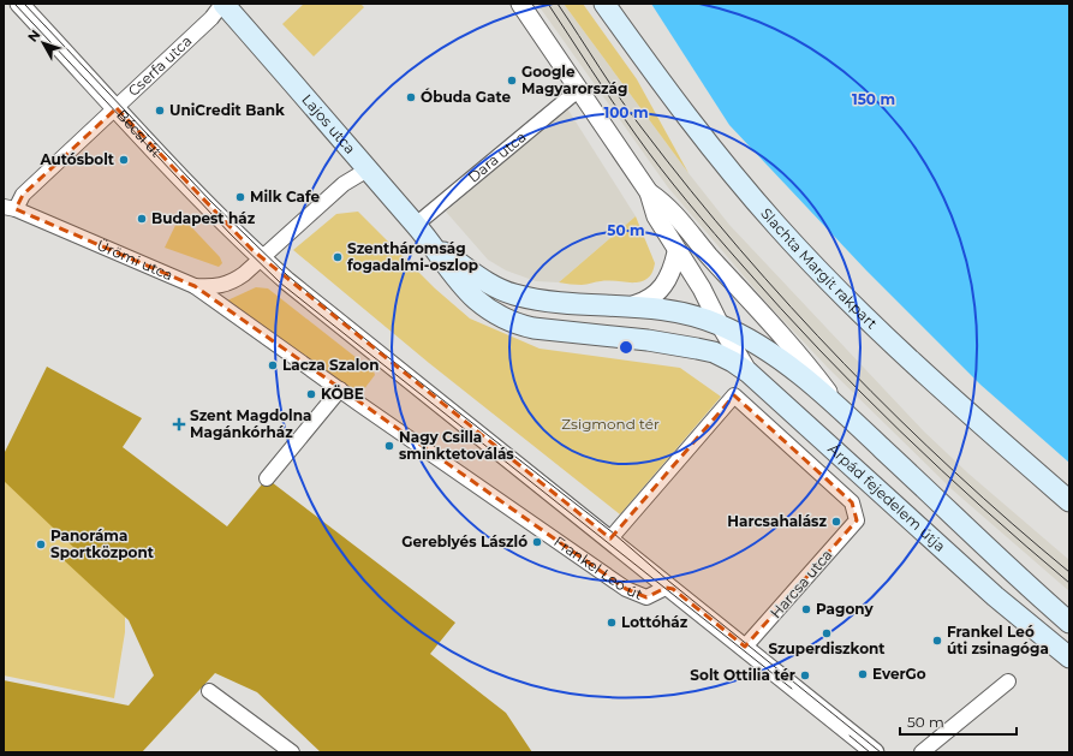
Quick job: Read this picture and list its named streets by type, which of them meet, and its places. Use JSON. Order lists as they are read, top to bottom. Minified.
{"streets":{"main road":["Lajos utca","Slachta Margit rakpart","Árpád fejedelem útja"],"street":["Cserfa utca","Bécsi út","Dara utca","Ürömi utca","Frankel Leó út","Harcsa utca"]},"crossings":[["Cserfa utca","Lajos utca"],["Cserfa utca","Bécsi út"],["Cserfa utca","Ürömi utca"],["Lajos utca","Dara utca"],["Bécsi út","Ürömi utca"],["Dara utca","Árpád fejedelem útja"]],"parks":["Zsigmond tér"],"places":{"other":["Google Magyarország","Óbuda Gate","UniCredit Bank","Autósbolt","Milk Cafe","Budapest ház","Szentháromság fogadalmi-oszlop","Lacza Szalon","KÖBE","Nagy Csilla sminktetoválás","Harcsahalász","Gereblyés László","Panoráma Sportközpont","Pagony","Lottóház","Szuperdiszkont","Frankel Leó úti zsinagóga","EverGo","Solt Ottilia tér"],"health":["Szent Magdolna Magánkórház"]},"scale_bar":"50 m","north":"top left","rings":["150 m","100 m","50 m"]}
